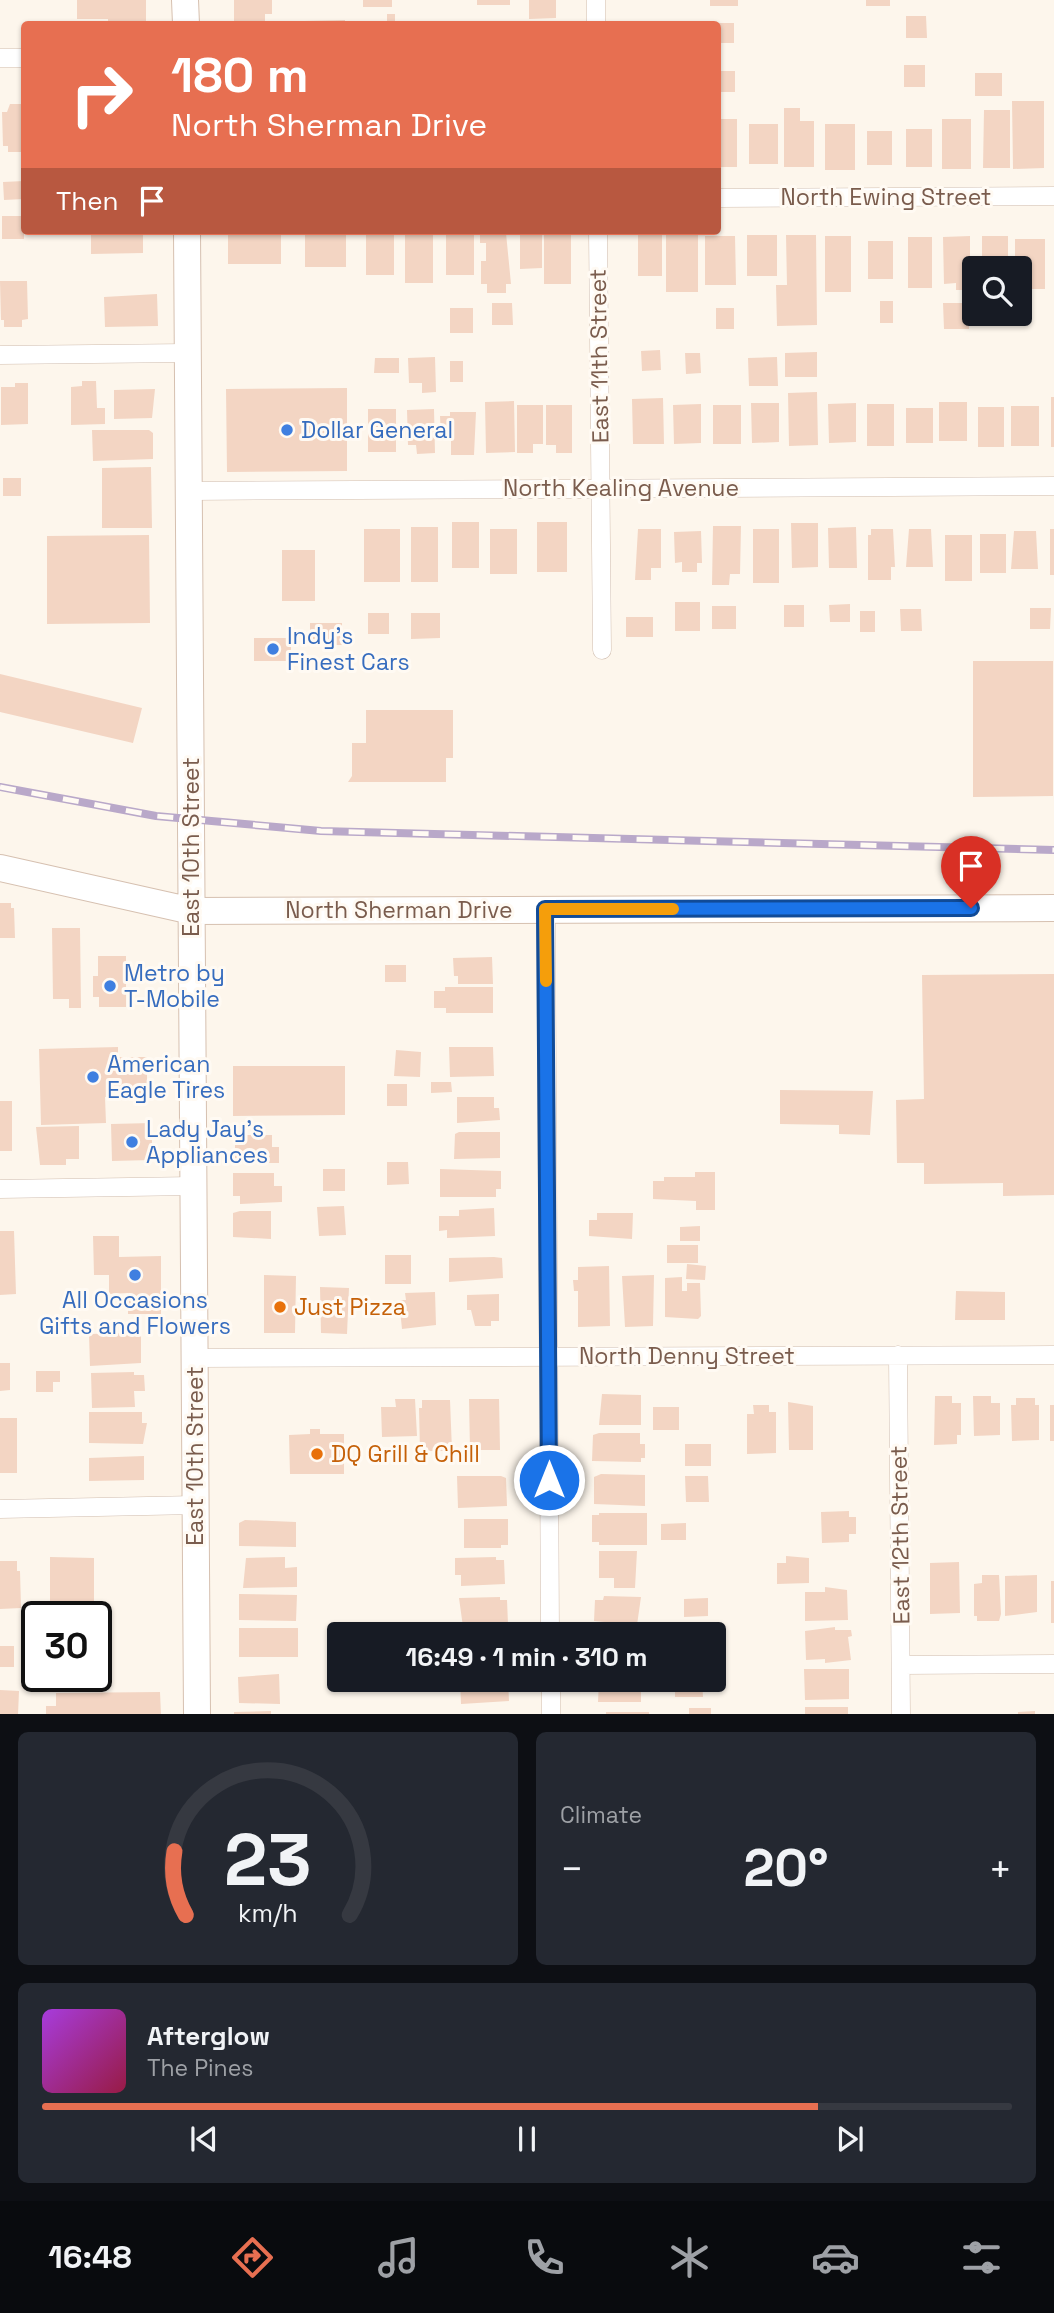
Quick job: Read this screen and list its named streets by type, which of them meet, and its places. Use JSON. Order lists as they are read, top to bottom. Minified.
{"streets":{"main road":["East 10th Street","North Sherman Drive"],"street":["North Ewing Street","East 11th Street","North Kealing Avenue","North Denny Street","East 12th Street"]},"crossings":[["East 11th Street","North Kealing Avenue"],["North Kealing Avenue","East 10th Street"],["East 10th Street","North Sherman Drive"],["East 10th Street","North Denny Street"],["North Denny Street","East 12th Street"]],"places":["Dollar General","Indy's Finest Cars","Metro by T-Mobile","American Eagle Tires","Lady Jay's Appliances","All Occasions Gifts and Flowers","Just Pizza","DQ Grill & Chill"],"page":{"turn":["180 m","North Sherman Drive"],"then":"Then","limit":"30","trip":"16:49 · 1 min · 310 m","tile":"Climate","heat":["−","20°","+"],"song":["Afterglow","The Pines"],"tabs":"16:48","gauge":["23","km/h"]}}
